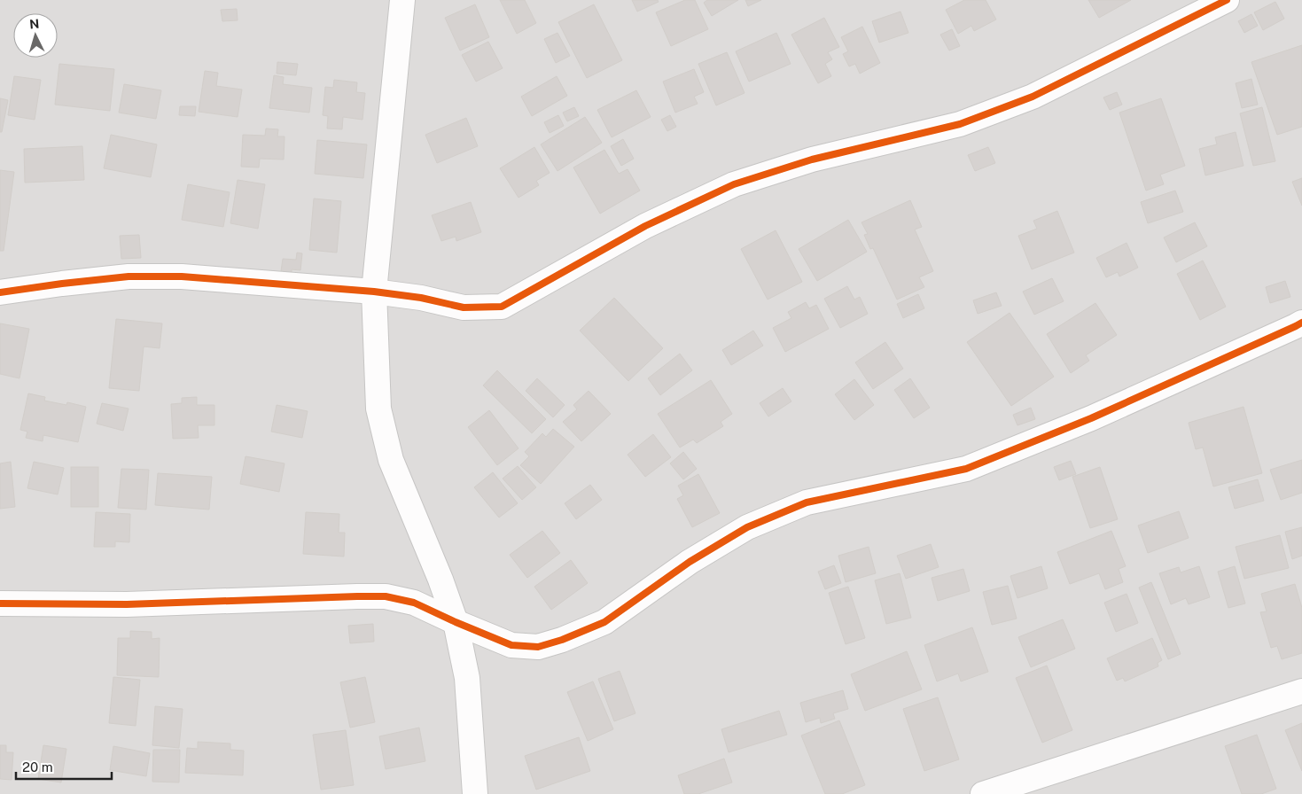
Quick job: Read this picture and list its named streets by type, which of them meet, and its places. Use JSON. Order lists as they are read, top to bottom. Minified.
{"scale_bar":"20 m","north":"top"}
